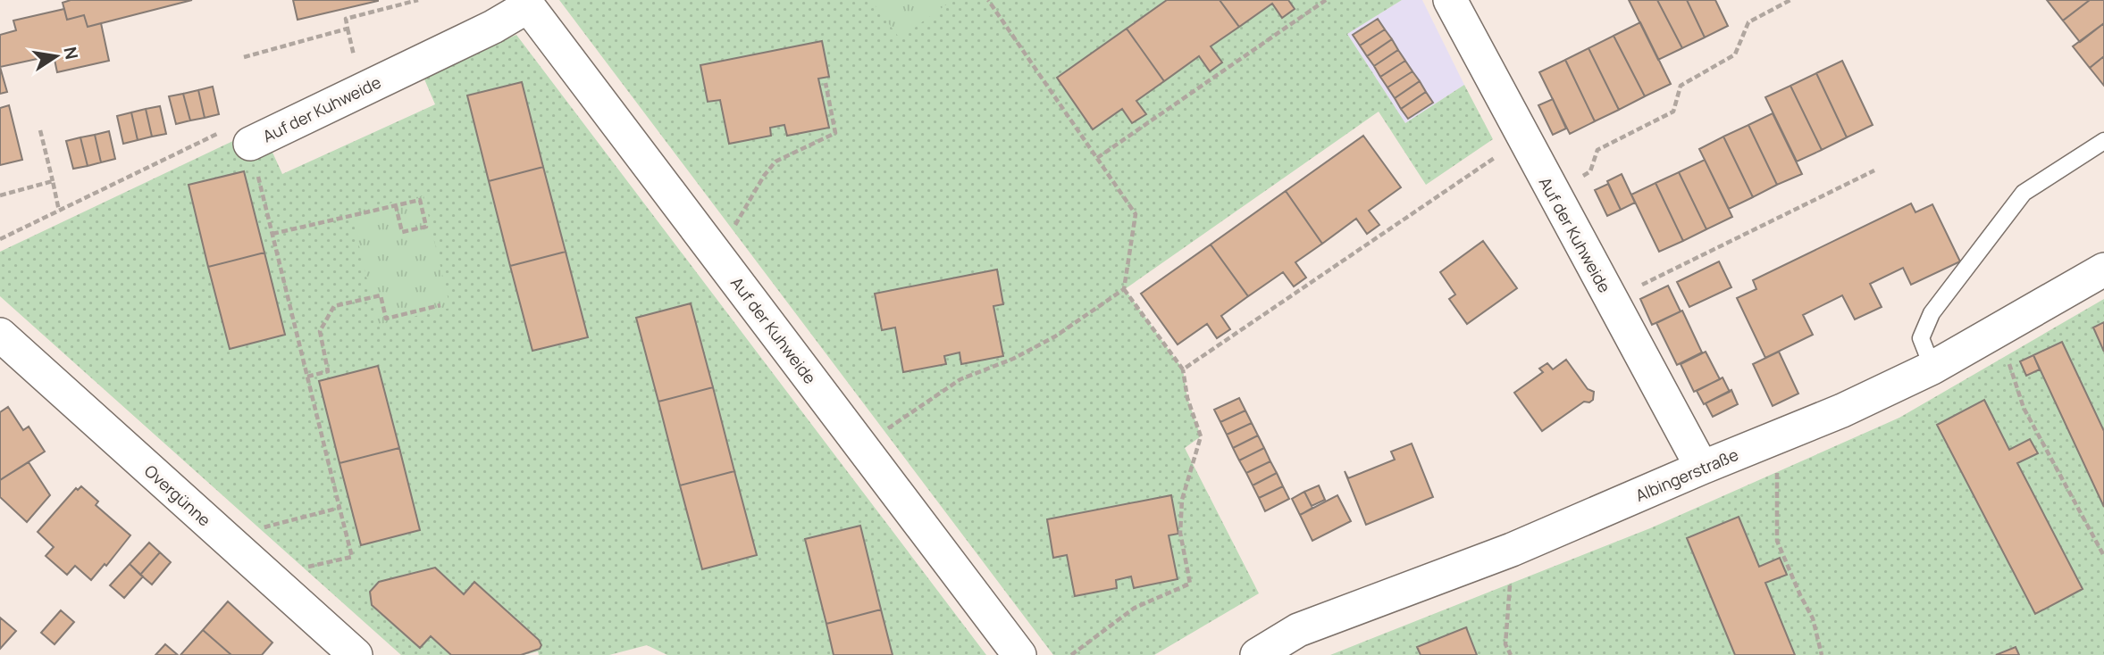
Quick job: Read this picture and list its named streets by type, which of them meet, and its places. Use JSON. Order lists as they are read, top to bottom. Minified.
{"streets":{"street":["Auf der Kuhweide","Albingerstraße","Overgünne"]},"crossings":[["Auf der Kuhweide","Albingerstraße"]],"north":"right"}
